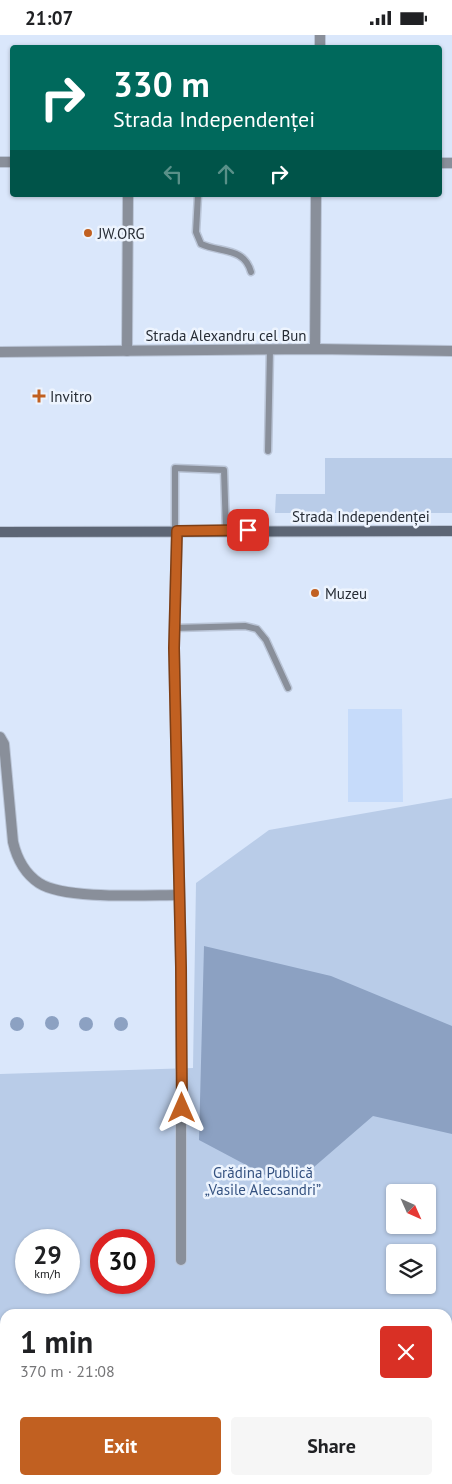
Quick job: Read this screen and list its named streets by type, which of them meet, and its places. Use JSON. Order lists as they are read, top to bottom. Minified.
{"streets":{"main road":["Strada Independenței"],"street":["Strada Alexandru cel Bun"]},"parks":["Grădina Publică „Vasile Alecsandri”"],"places":{"other":["JW.ORG","Muzeu"],"health":["Invitro"]},"north":"bottom right","page":{"status":"21:07","turn":["330 m","Strada Independenței"],"speed":"29 km/h","limit":"30","heading":["1 min","370 m · 21:08"],"buttons":["Exit","Share"]}}
